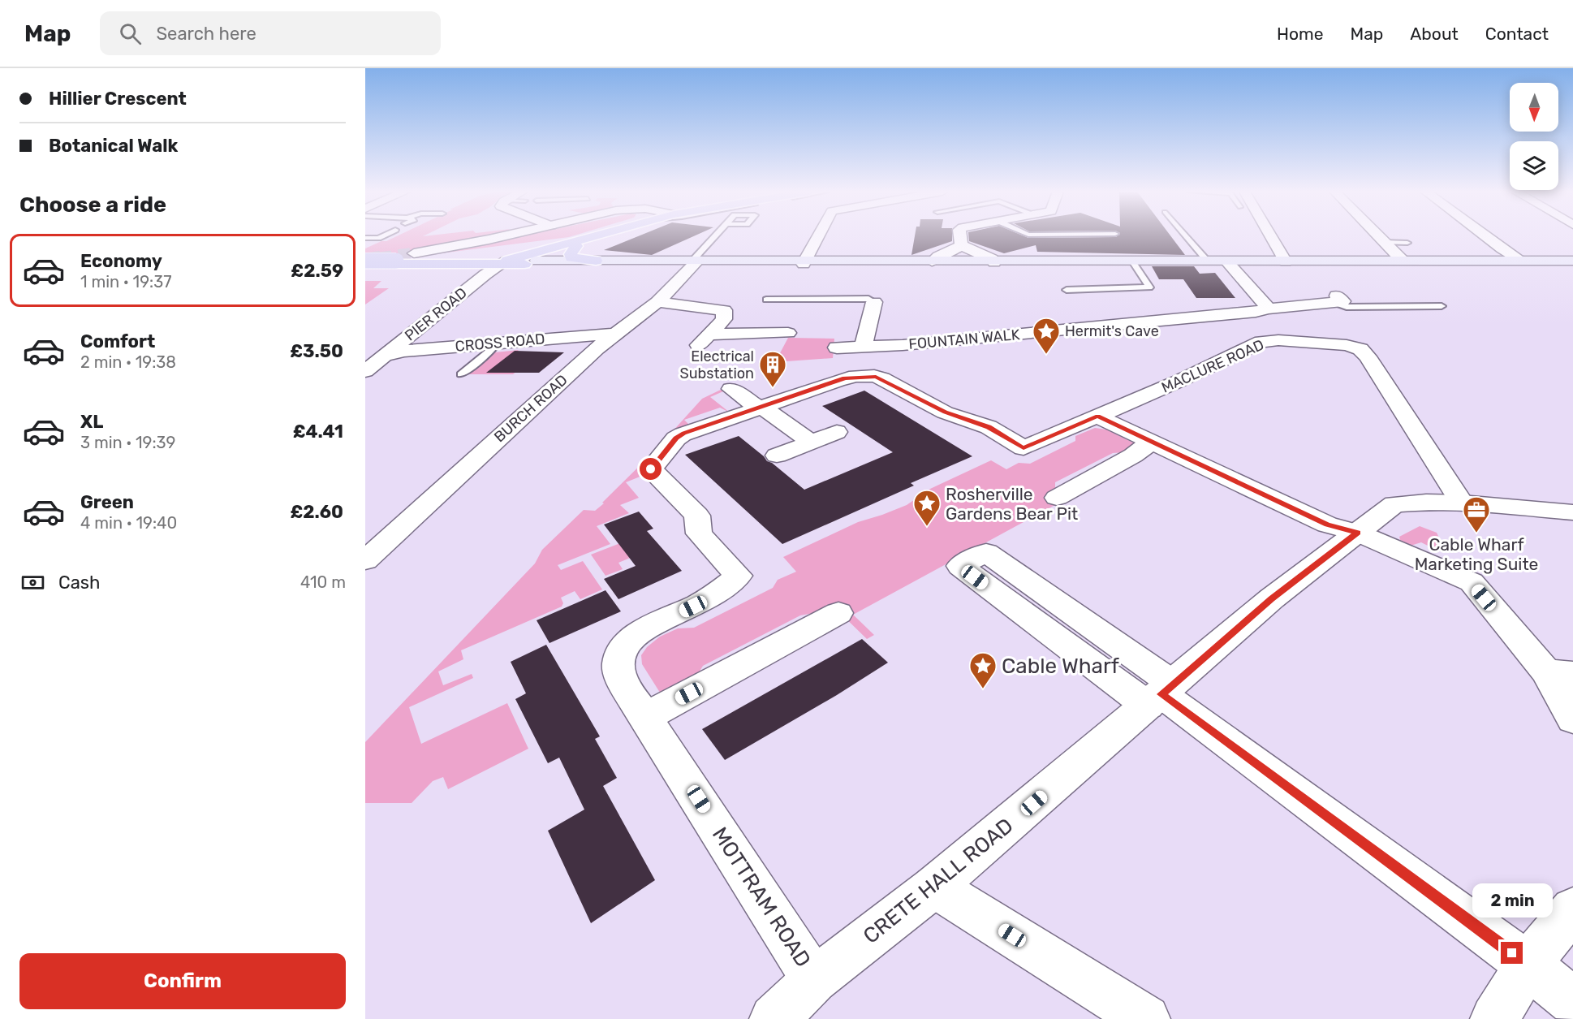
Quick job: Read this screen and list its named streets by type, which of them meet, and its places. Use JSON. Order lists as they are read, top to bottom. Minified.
{"streets":{"street":["PIER ROAD","FOUNTAIN WALK","CROSS ROAD","MACLURE ROAD","BURCH ROAD","CRETE HALL ROAD","MOTTRAM ROAD"]},"crossings":[["PIER ROAD","CROSS ROAD"],["CROSS ROAD","BURCH ROAD"],["MACLURE ROAD","CRETE HALL ROAD"],["MACLURE ROAD","MOTTRAM ROAD"],["CRETE HALL ROAD","MOTTRAM ROAD"]],"places":{"place":["Hermit's Cave","Rosherville Gardens Bear Pit","Cable Wharf"],"building":["Electrical Substation"],"office":["Cable Wharf Marketing Suite"]},"north":"bottom","page":{"header":"Map","search":"Search here","nav":["Home","Map","About","Contact"],"banner":["Hillier Crescent","Botanical Walk"],"heading":"Choose a ride","list":[{"name":"Economy","note":"1 min · 19:37","value":"£2.59"},{"name":"Comfort","note":"2 min · 19:38","value":"£3.50"},{"name":"XL","note":"3 min · 19:39","value":"£4.41"},{"name":"Green","note":"4 min · 19:40","value":"£2.60"}],"pay":["Cash","410 m"],"bubble":"2 min","buttons":"Confirm"}}
